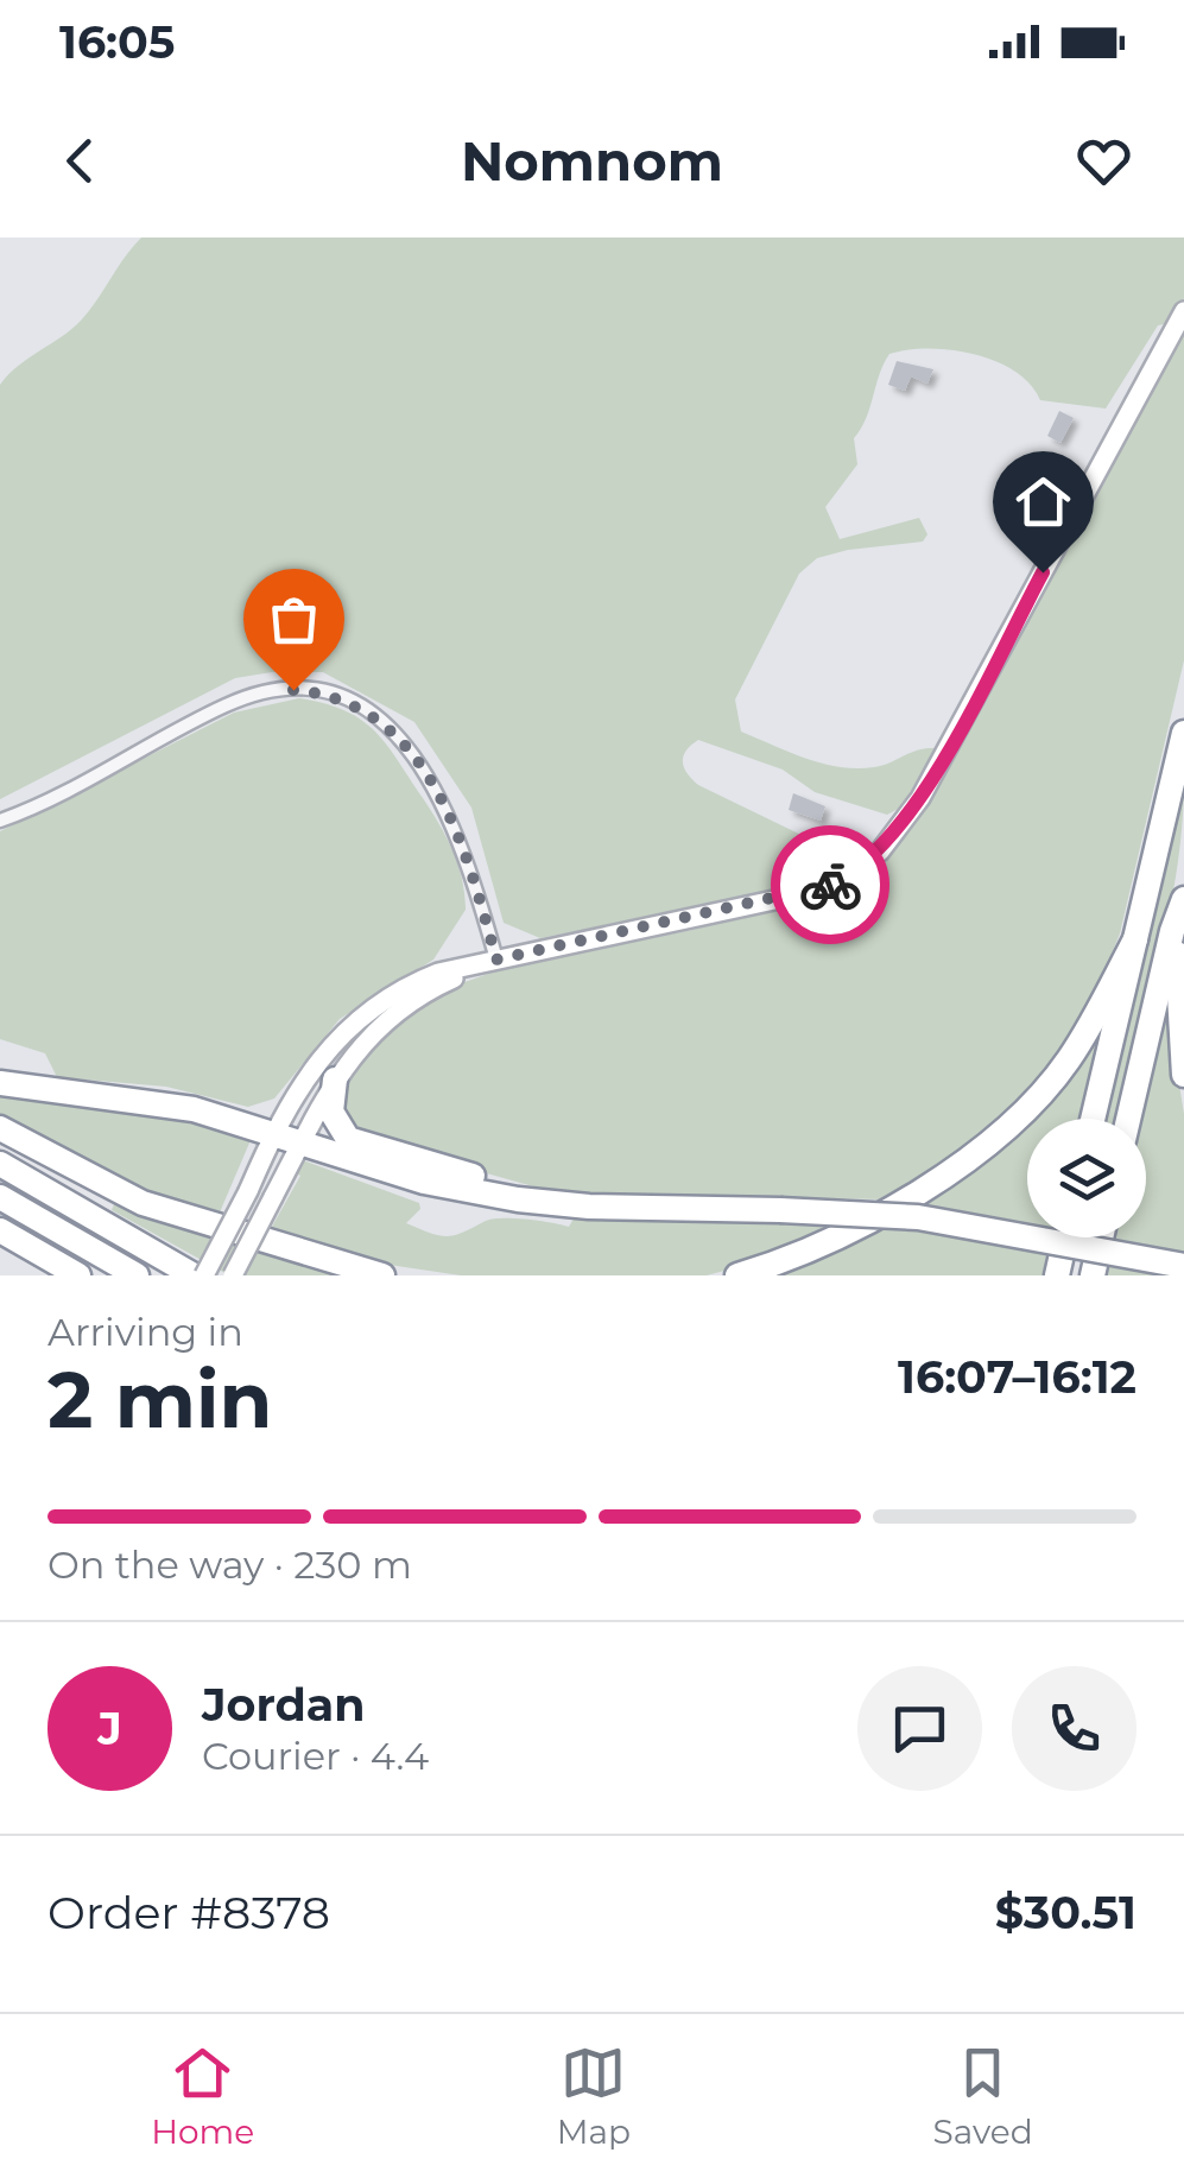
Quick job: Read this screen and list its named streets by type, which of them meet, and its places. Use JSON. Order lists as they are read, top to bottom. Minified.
{"page":{"status":"16:05","header":"Nomnom","heading":["2 min","Arriving in","16:07–16:12"],"panel":["Jordan","Courier · 4.4","Order #8378","$30.51"],"bar":"On the way · 230 m","round":"J","tabs":["Home","Map","Saved"]}}
